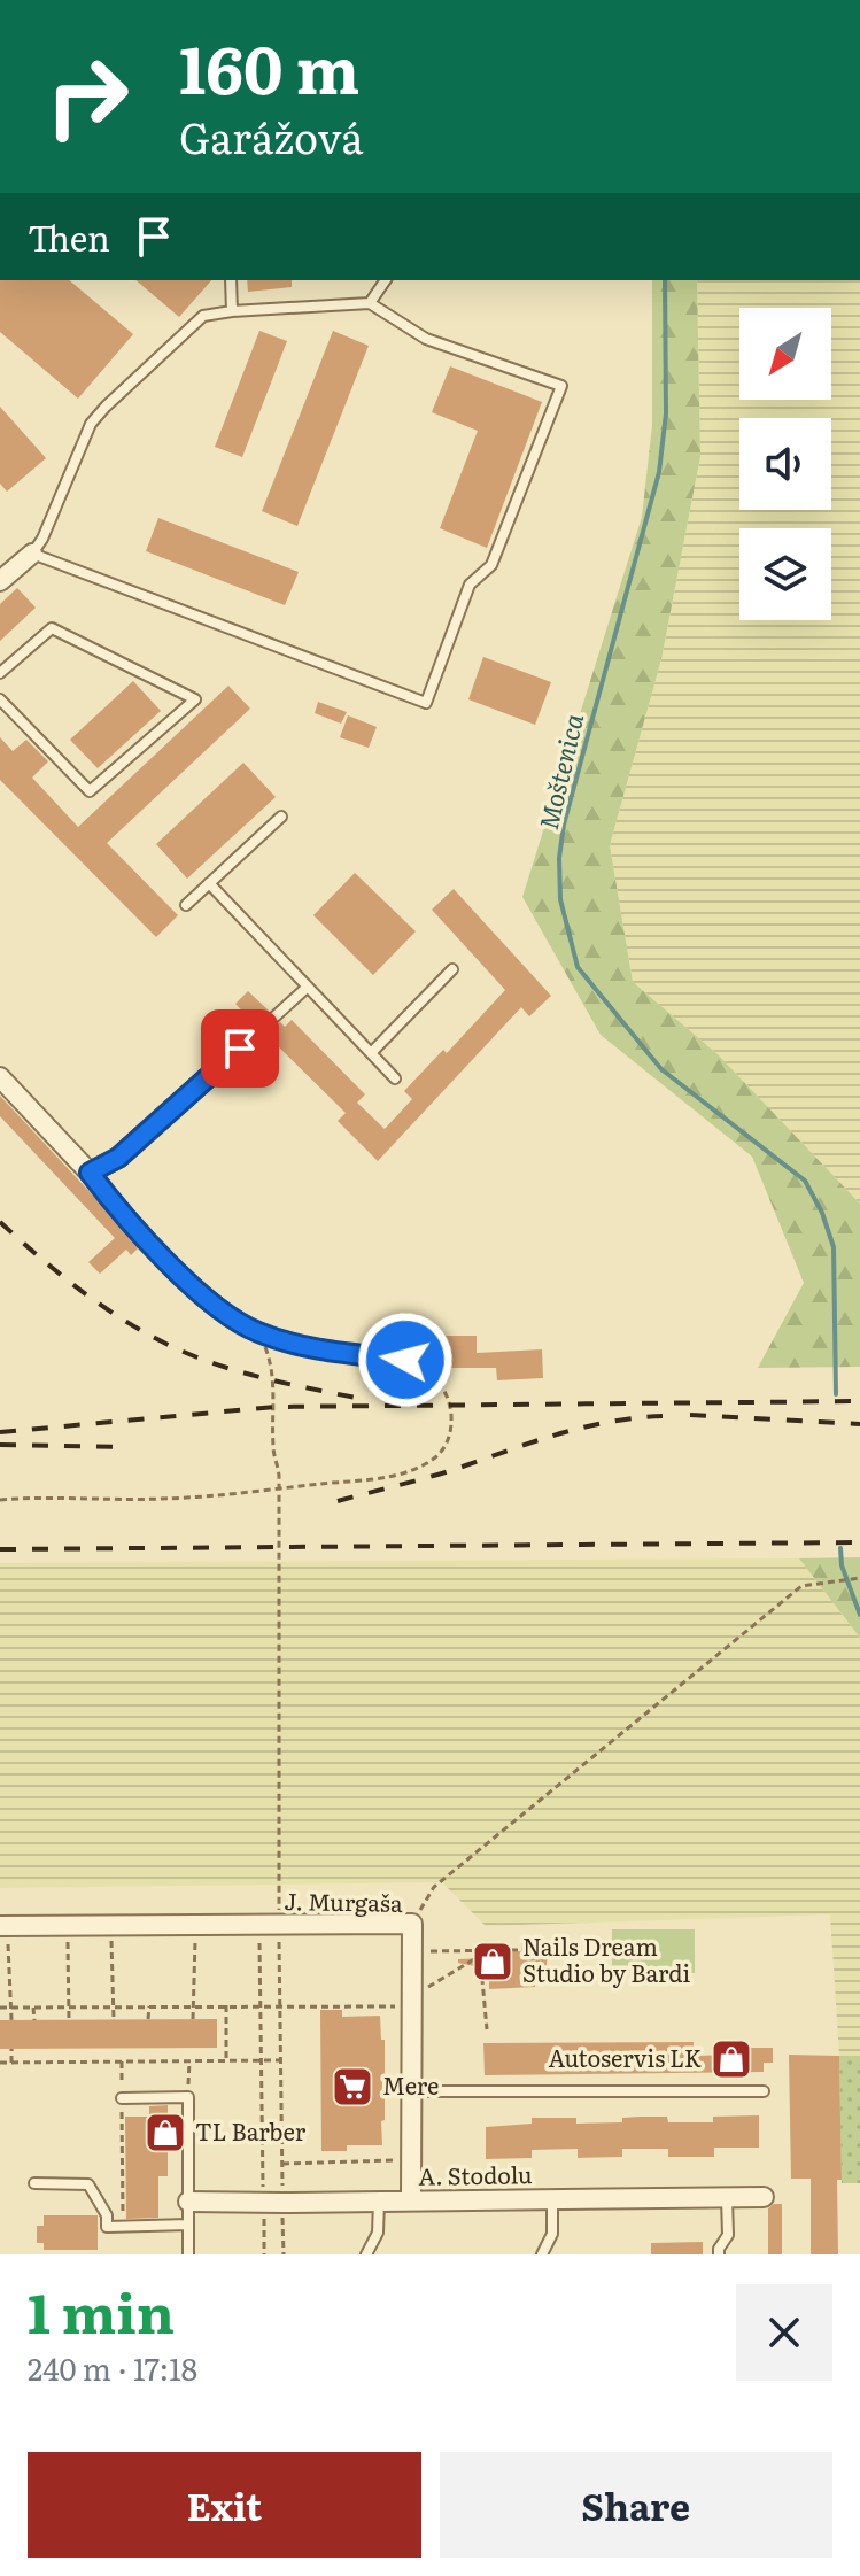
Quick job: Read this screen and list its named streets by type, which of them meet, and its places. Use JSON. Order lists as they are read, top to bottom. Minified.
{"streets":{"street":["J. Murgaša","A. Stodolu"]},"crossings":[["J. Murgaša","A. Stodolu"]],"water":["Moštenica"],"places":{"shop":["Nails Dream Studio by Bardi","Autoservis LK","TL Barber"],"supermarket":["Mere"]},"north":"bottom left","page":{"turn":["160 m","Garážová"],"then":"Then","heading":["1 min","240 m · 17:18"],"buttons":["Exit","Share"]}}
